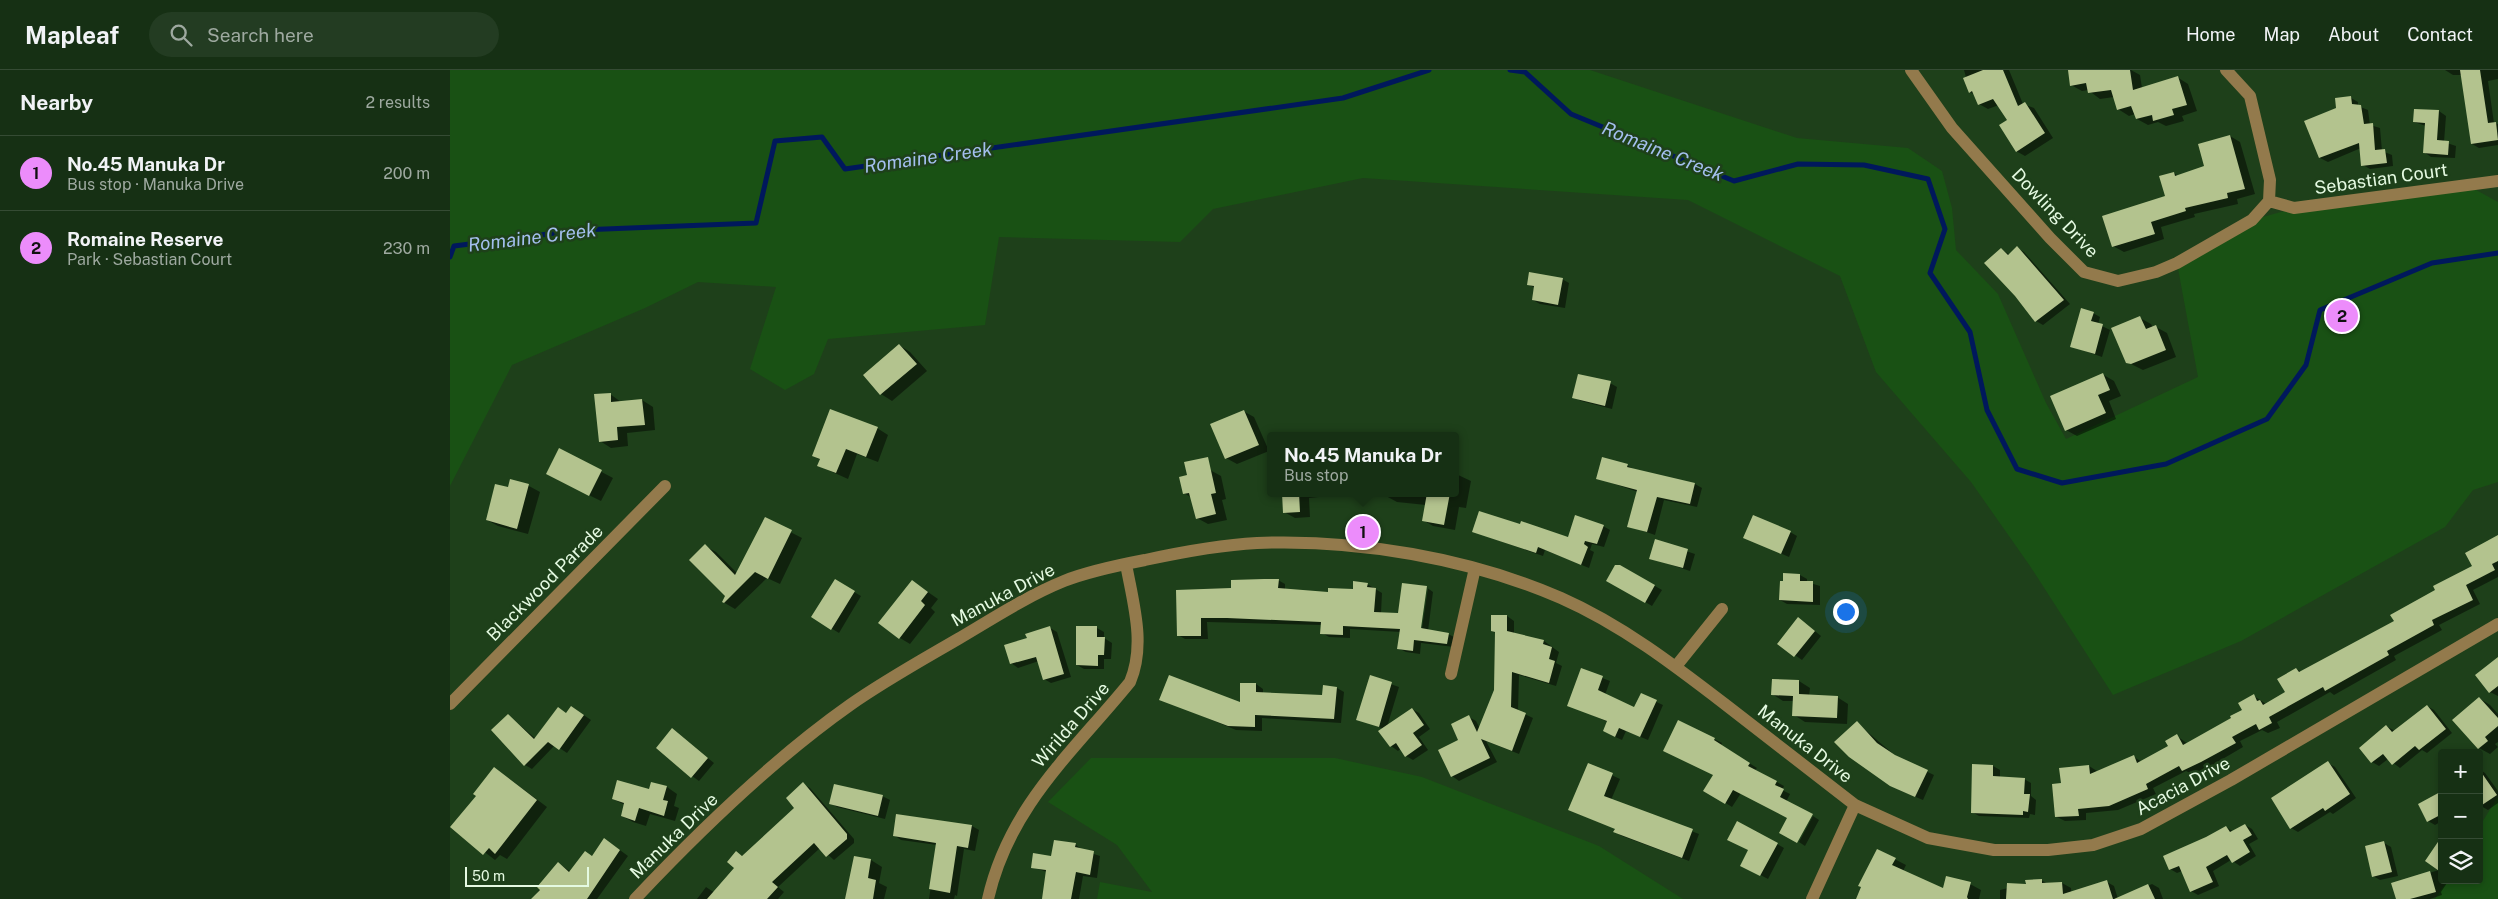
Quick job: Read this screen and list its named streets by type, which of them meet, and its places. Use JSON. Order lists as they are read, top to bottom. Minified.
{"streets":{"street":["Sebastian Court","Dowling Drive","Blackwood Parade","Manuka Drive","Wirilda Drive","Acacia Drive"]},"crossings":[["Sebastian Court","Dowling Drive"],["Manuka Drive","Wirilda Drive"],["Manuka Drive","Acacia Drive"]],"water":["Romaine Creek"],"scale_bar":"50 m","page":{"header":"Mapleaf","search":"Search here","nav":["Home","Map","About","Contact"],"heading":["Nearby","2 results"],"list":[{"mark":"1","name":"No.45 Manuka Dr","note":"Bus stop · Manuka Drive","value":"200 m"},{"mark":"2","name":"Romaine Reserve","note":"Park · Sebastian Court","value":"230 m"}],"pins":["2","1"],"popup":["No.45 Manuka Dr","Bus stop"],"map_buttons":["+","−"],"scale":"50 m"}}
